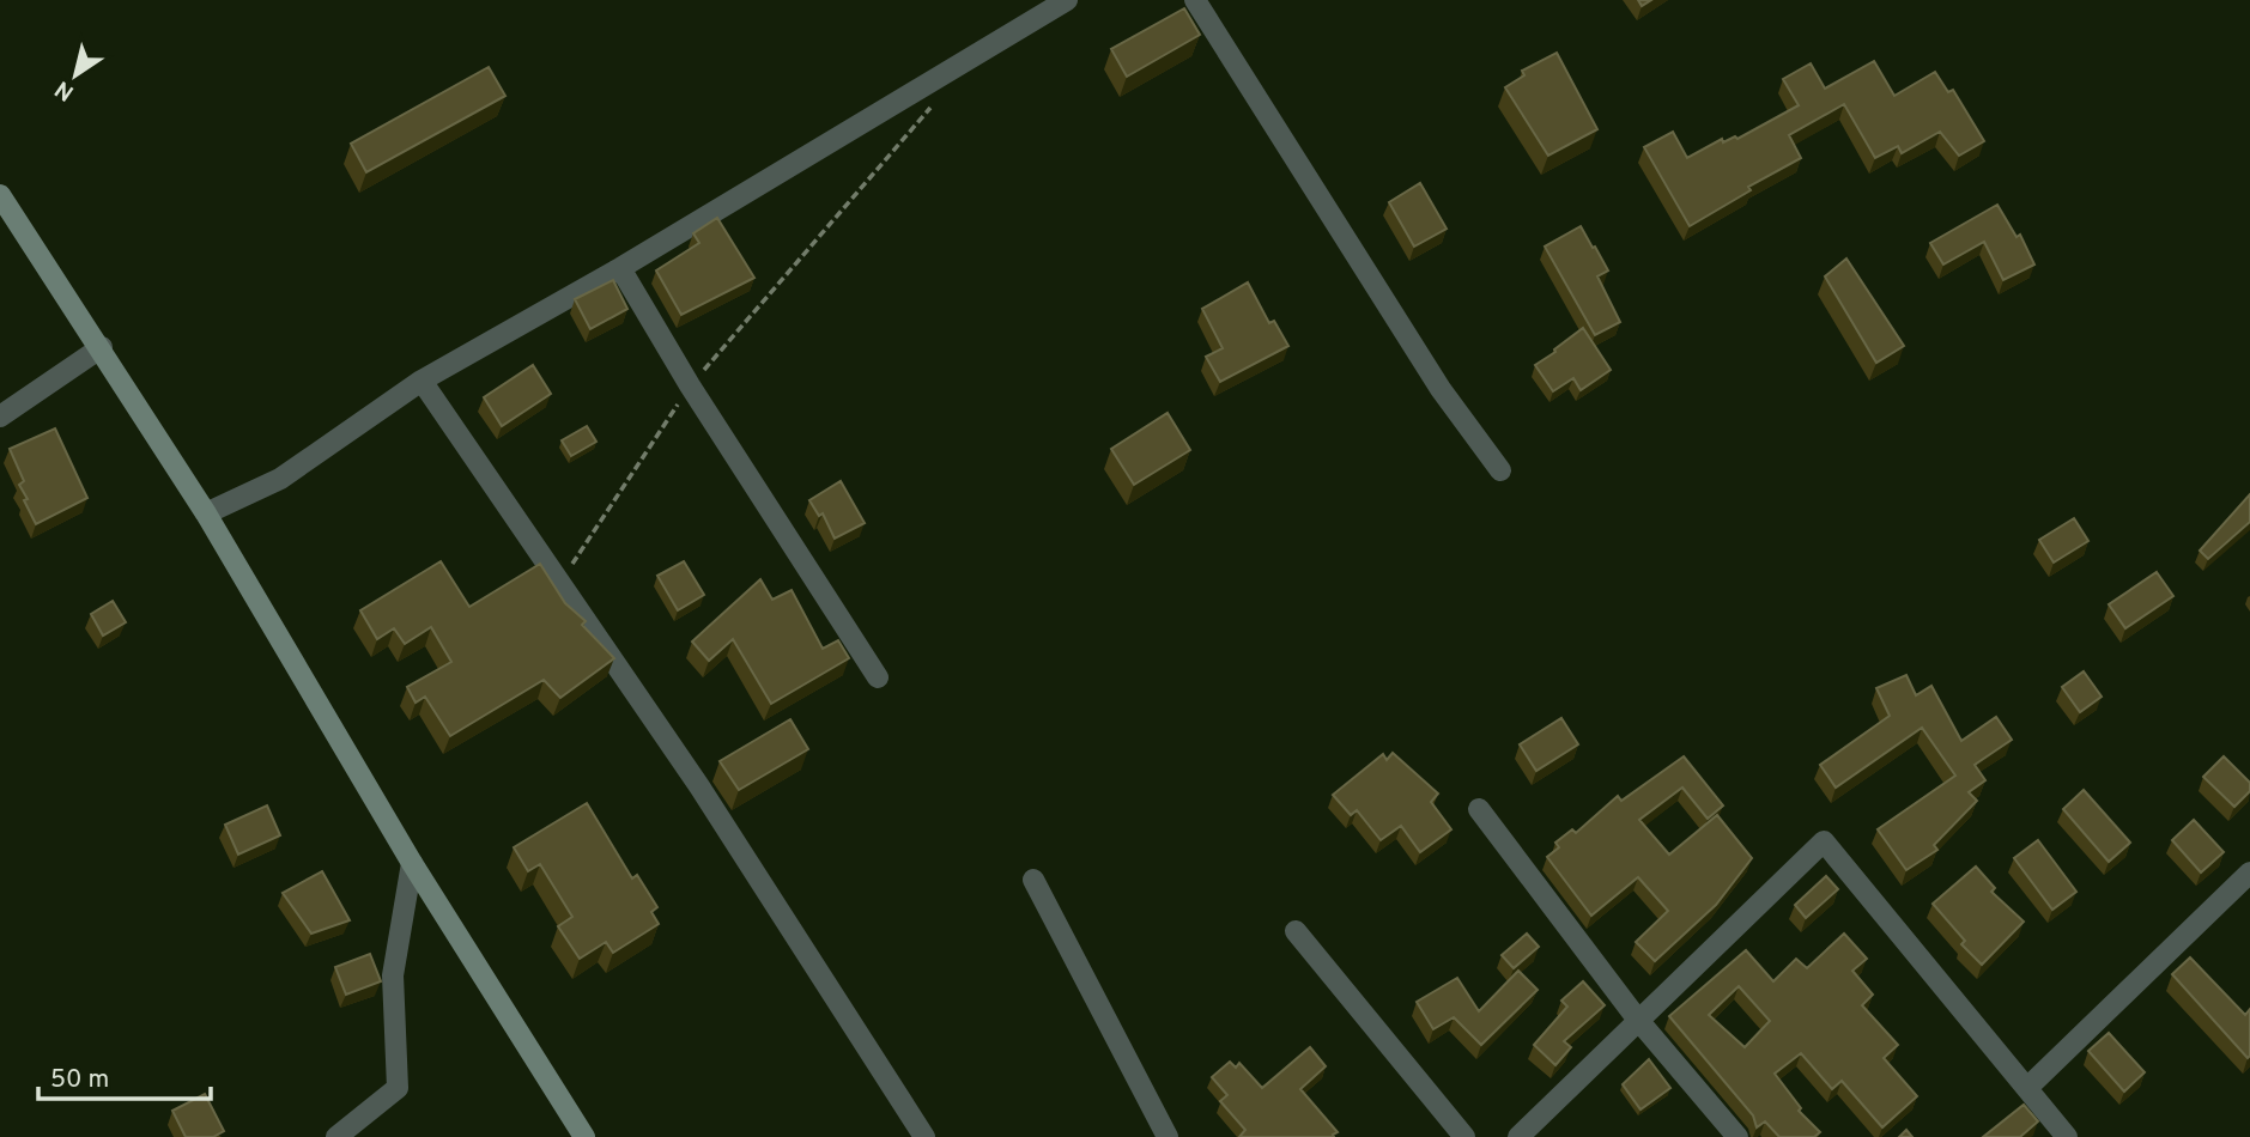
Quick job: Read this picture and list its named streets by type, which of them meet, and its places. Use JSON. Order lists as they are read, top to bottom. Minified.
{"scale_bar":"50 m","north":"bottom left"}
